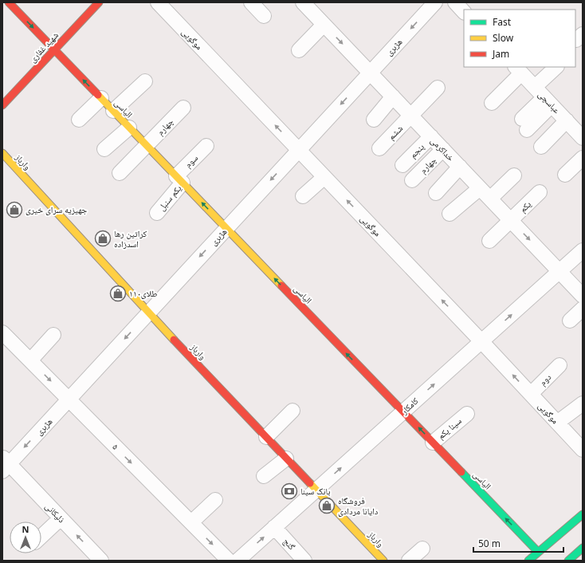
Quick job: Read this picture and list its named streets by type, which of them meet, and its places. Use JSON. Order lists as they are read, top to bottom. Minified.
{"streets":{"main road":["شهید غفاری","الیاسی","وارباز"],"street":["موگویی","هژبری","عباسچی","چهارم","ششم","خداکرمی","پنجم","سوم","یکم سنبل","یکم","دوم","کامکار","سینا یکم","۵","ذلیکانی","گنج"]},"crossings":[["موگویی","هژبری"],["موگویی","دوم"],["موگویی","کامکار"],["شهید غفاری","الیاسی"],["هژبری","الیاسی"],["هژبری","خداکرمی"],["هژبری","وارباز"],["هژبری","۵"],["هژبری","ذلیکانی"],["الیاسی","چهارم"],["الیاسی","سوم"],["الیاسی","یکم سنبل"],["الیاسی","کامکار"],["الیاسی","سینا یکم"],["چهارم","خداکرمی"],["ششم","خداکرمی"],["خداکرمی","پنجم"],["خداکرمی","یکم"],["خداکرمی","کامکار"],["سوم","یکم سنبل"],["وارباز","کامکار"],["کامکار","گنج"]],"one_way":["موگویی","۵","ذلیکانی"],"places":{"shop":["جهیزیه سرای خیری","کراتین رها اسدزاده","طلای۱۱۰","فروشگاه دایانا مردادی"],"bank":["بانک سینا"]},"legend":["Fast","Slow","Jam"],"scale_bar":"50 m","north":"top"}
